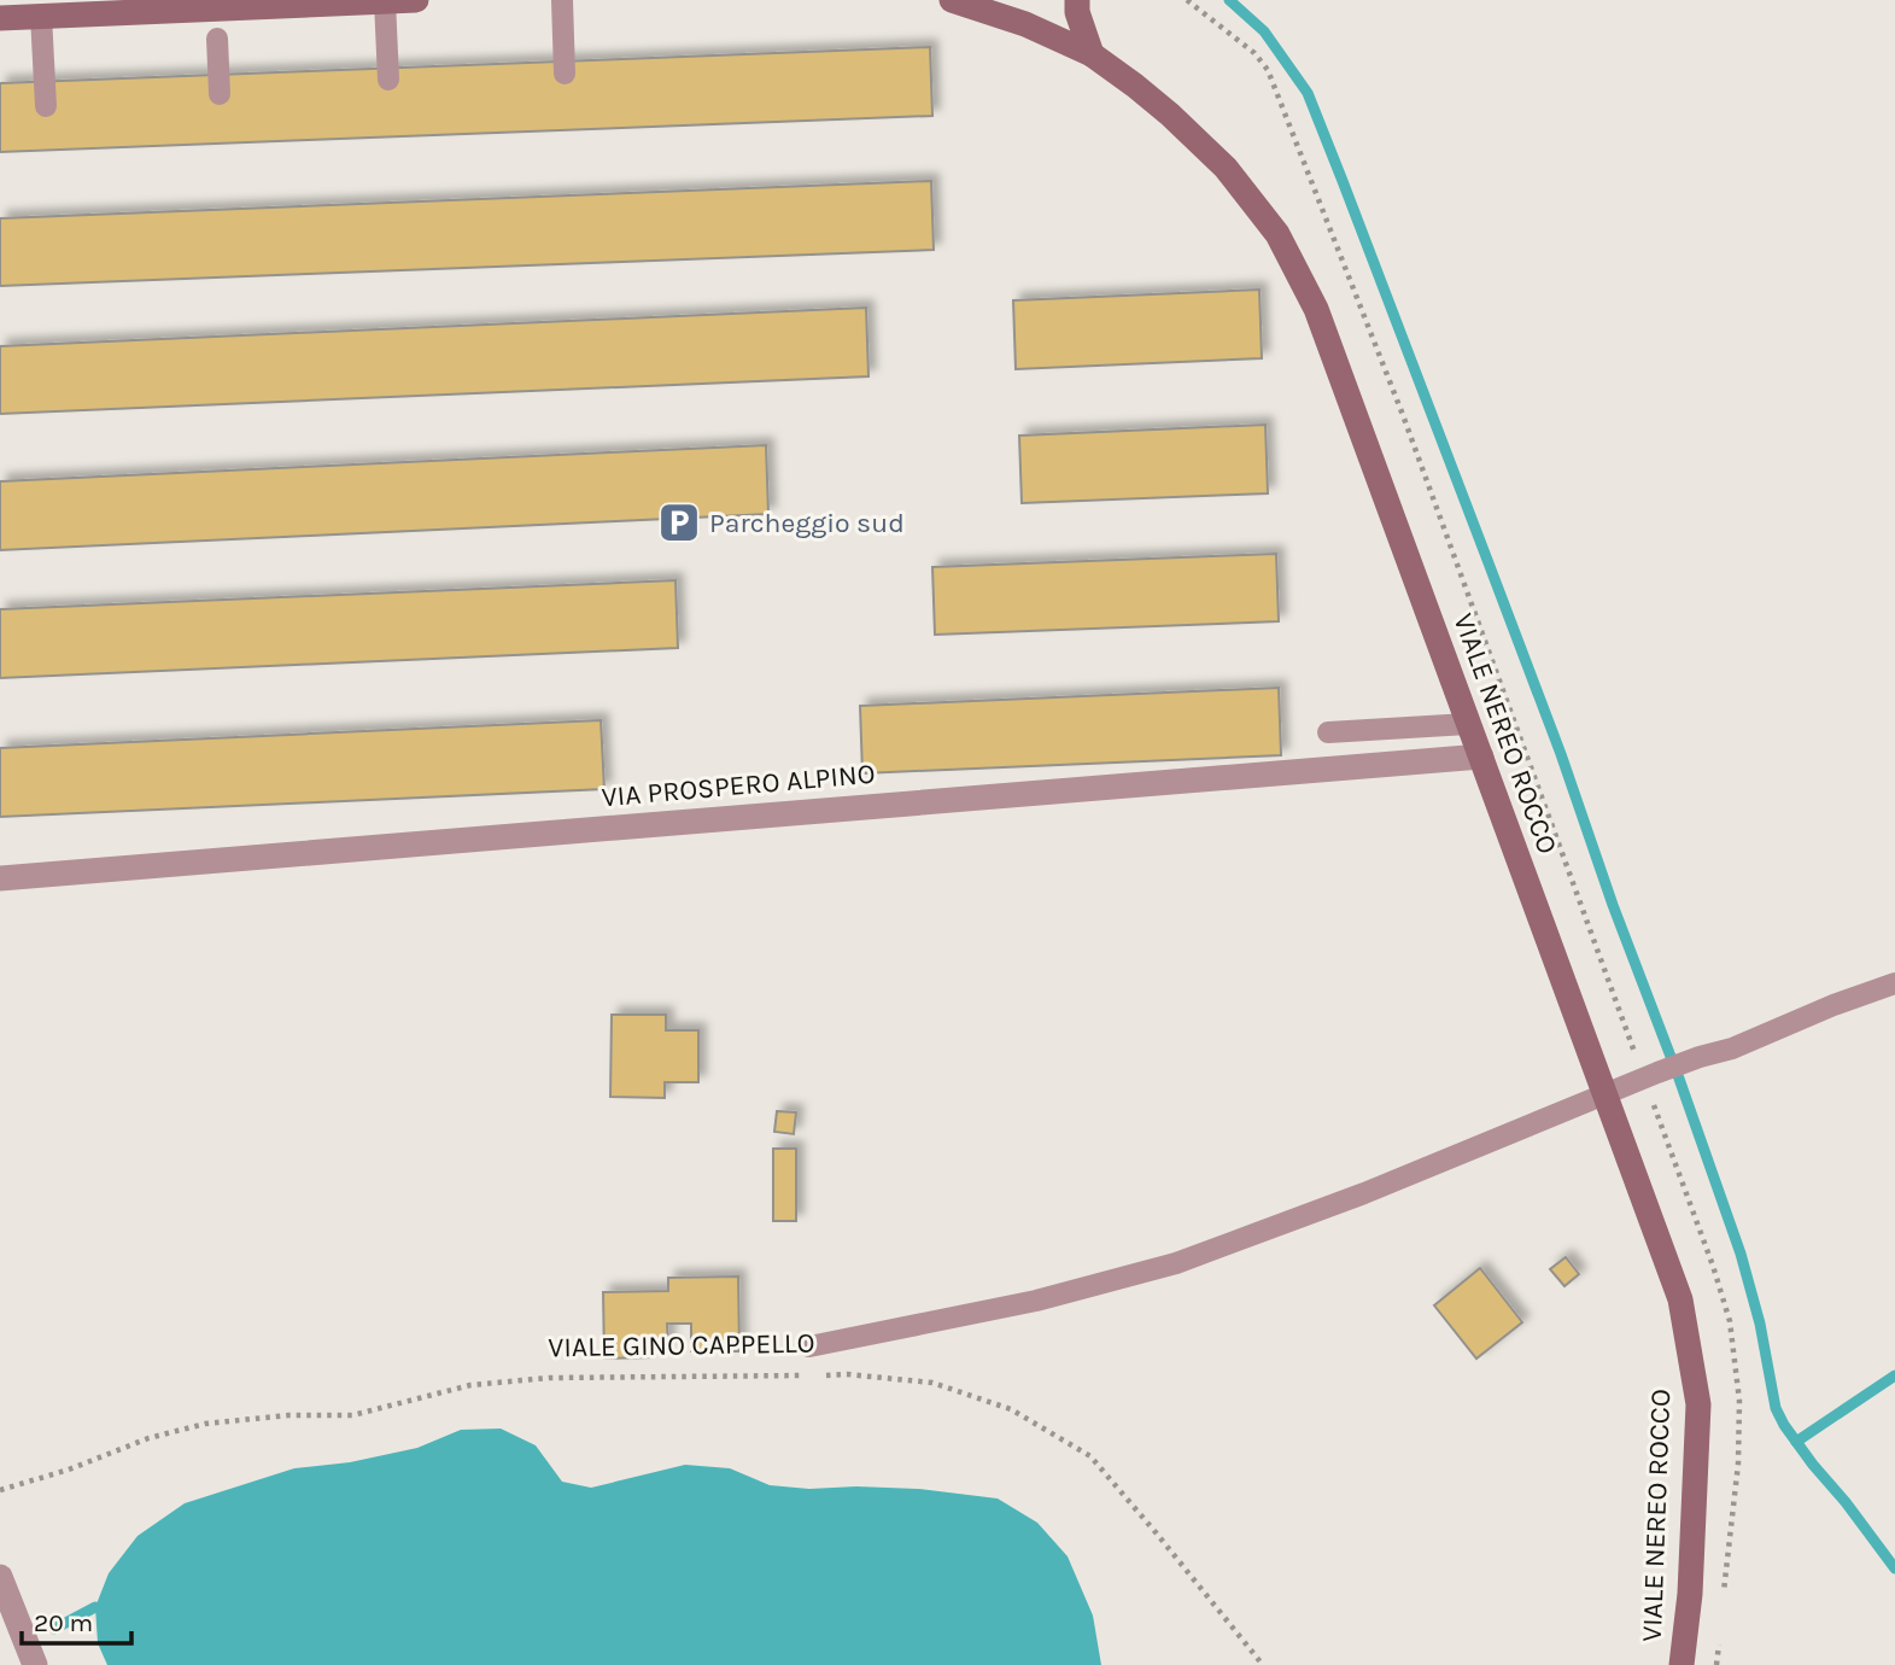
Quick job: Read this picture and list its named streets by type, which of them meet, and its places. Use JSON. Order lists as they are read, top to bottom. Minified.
{"streets":{"street":["VIALE NEREO ROCCO","VIA PROSPERO ALPINO"],"path":["VIALE GINO CAPPELLO"]},"crossings":[["VIALE NEREO ROCCO","VIA PROSPERO ALPINO"]],"places":{"parking":["Parcheggio sud"]},"scale_bar":"20 m"}
